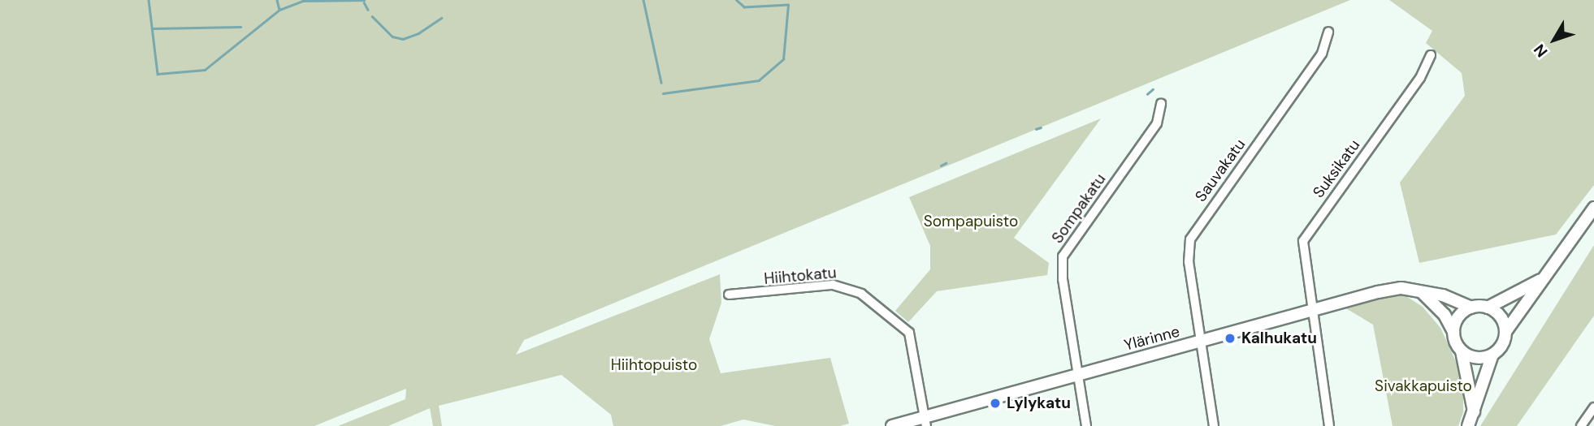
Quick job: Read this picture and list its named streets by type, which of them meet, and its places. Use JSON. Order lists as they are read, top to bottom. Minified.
{"streets":{"street":["Suksikatu","Sauvakatu","Sompakatu","Hiihtokatu","Ylärinne"]},"crossings":[["Suksikatu","Ylärinne"],["Sauvakatu","Ylärinne"],["Sompakatu","Ylärinne"],["Hiihtokatu","Ylärinne"]],"parks":["Sompapuisto","Hiihtopuisto","Sivakkapuisto"],"places":["Kalhukatu","Lylykatu"],"north":"bottom left"}
